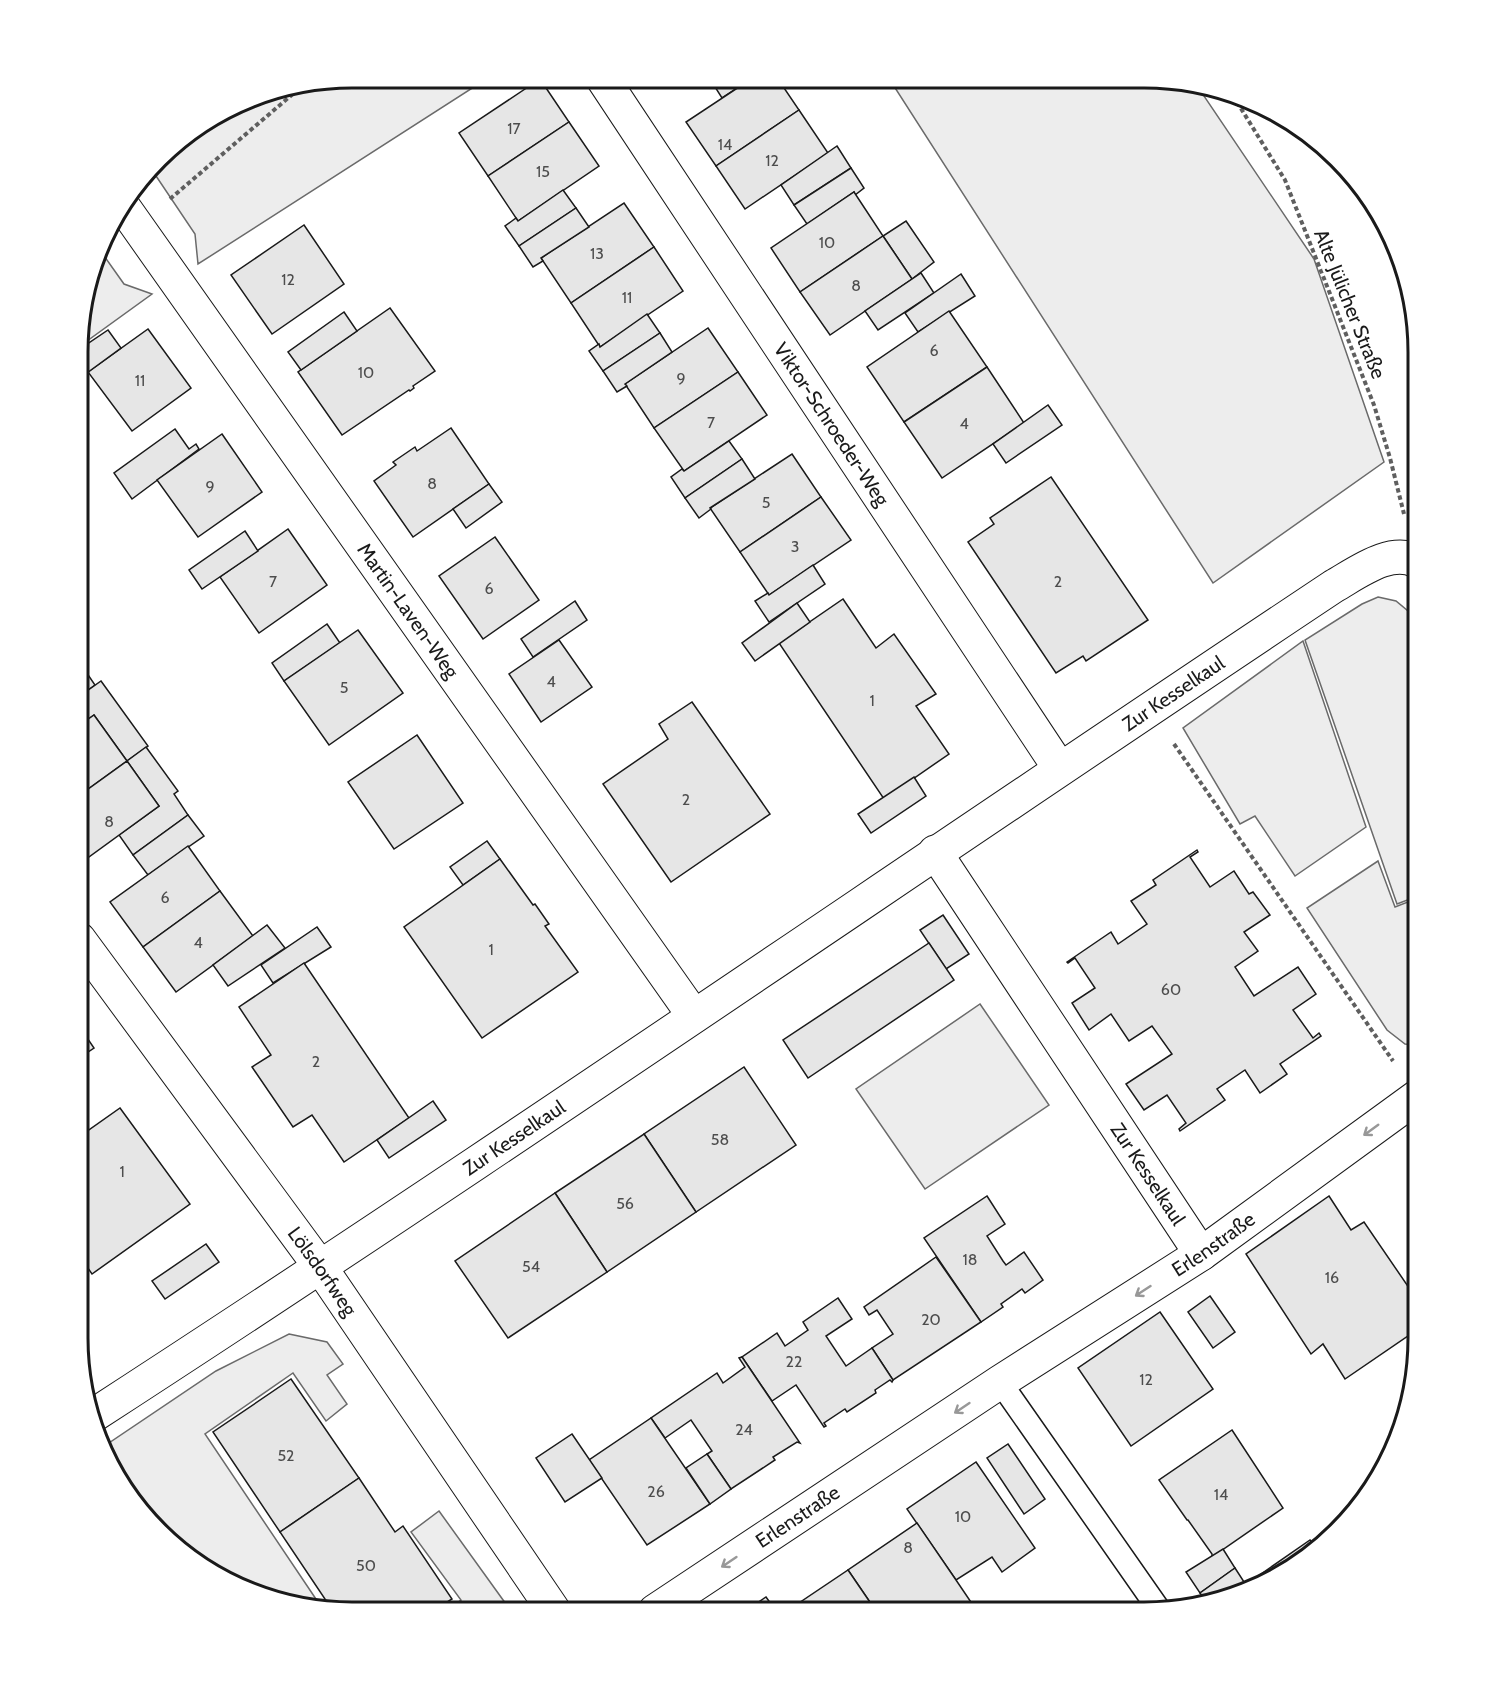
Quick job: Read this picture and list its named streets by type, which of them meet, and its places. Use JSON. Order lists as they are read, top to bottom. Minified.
{"streets":{"street":["Viktor-Schroeder-Weg","Martin-Laven-Weg","Zur Kesselkaul","Erlenstraße","Lölsdorfweg"],"path":["Alte Jülicher Straße"]},"crossings":[["Viktor-Schroeder-Weg","Zur Kesselkaul"],["Martin-Laven-Weg","Zur Kesselkaul"],["Zur Kesselkaul","Erlenstraße"],["Zur Kesselkaul","Lölsdorfweg"]],"one_way":["Erlenstraße"],"house_numbers":["17","14","12","15","10","13","12","8","11","6","10","9","11","7","4","8","9","5","3","7","2","6","4","5","1","2","8","6","4","1","60","2","58","1","56","18","54","16","20","22","12","24","52","26","14","10","8","50"]}
